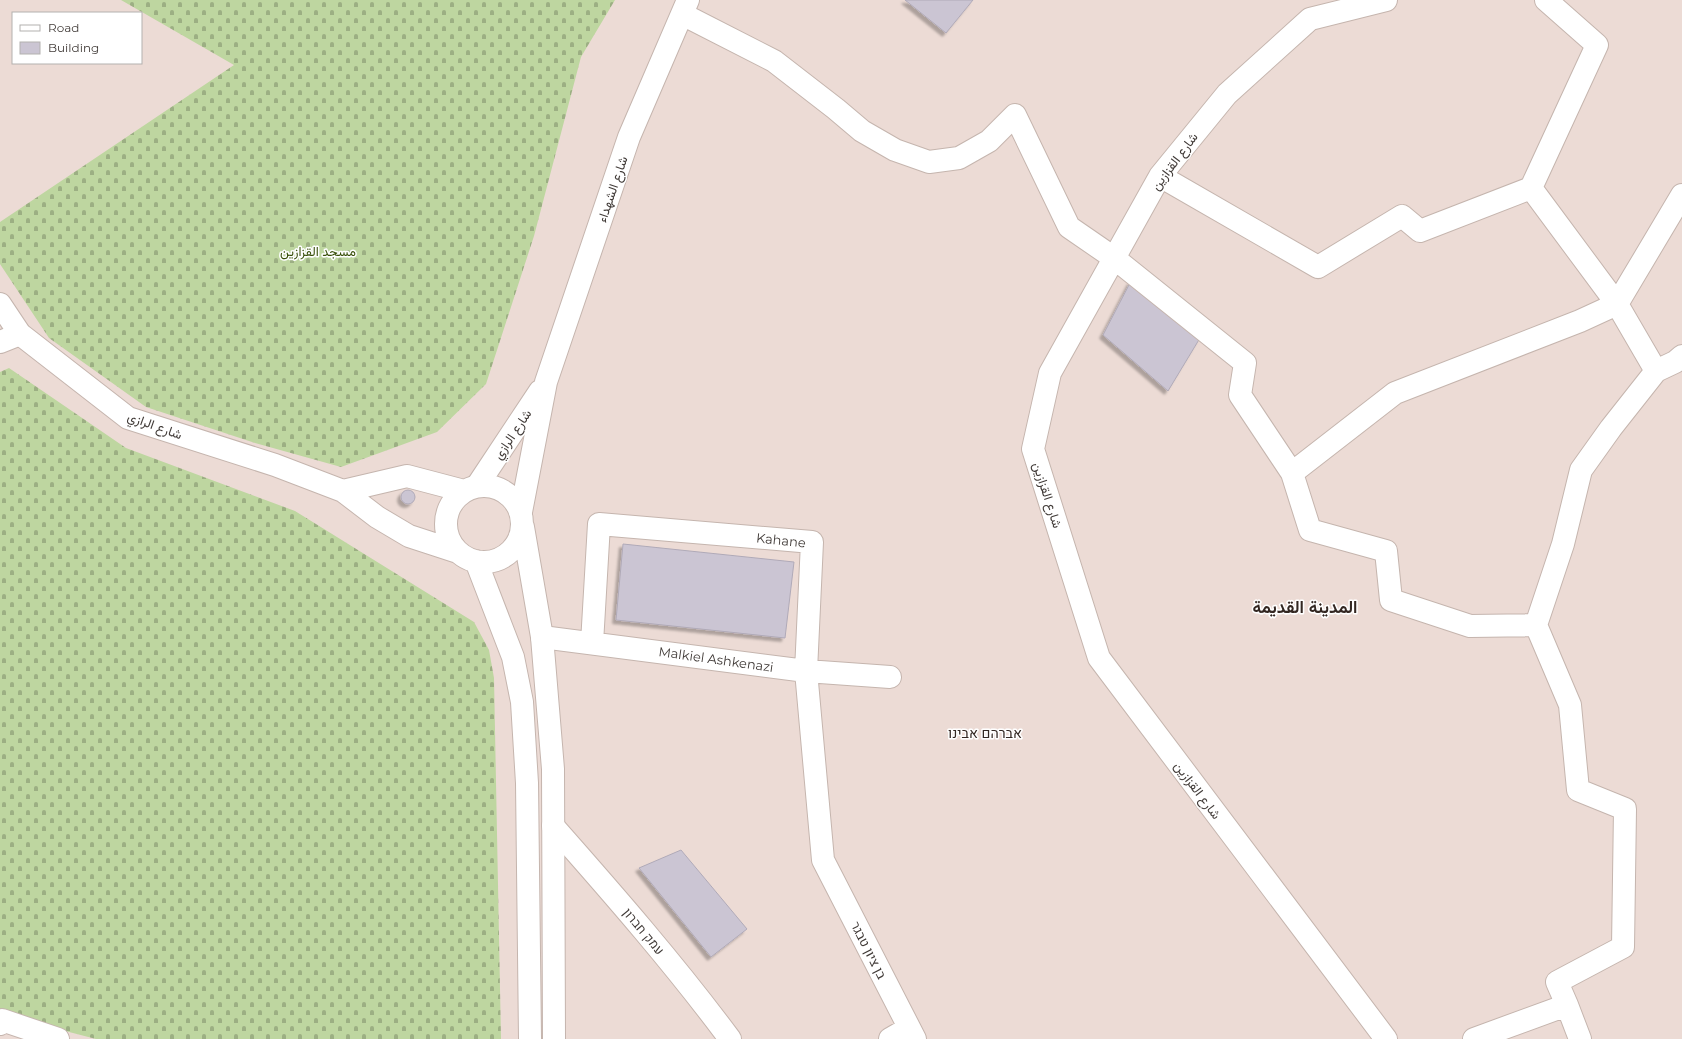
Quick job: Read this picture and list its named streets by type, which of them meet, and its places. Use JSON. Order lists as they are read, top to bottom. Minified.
{"streets":{"street":["شارع القزازين","شارع الشهداء","شارع الرازي","Kahane","Malkiel Ashkenazi","עמק חברון","בן ציון טבגר"]},"crossings":[["شارع الشهداء","شارع الرازي"],["Kahane","Malkiel Ashkenazi"],["Kahane","בן ציון טבגר"]],"districts":["المدينة القديمة","אברהם אבינו"],"parks":["مسجد القزازين"],"legend":["Road","Building"]}
